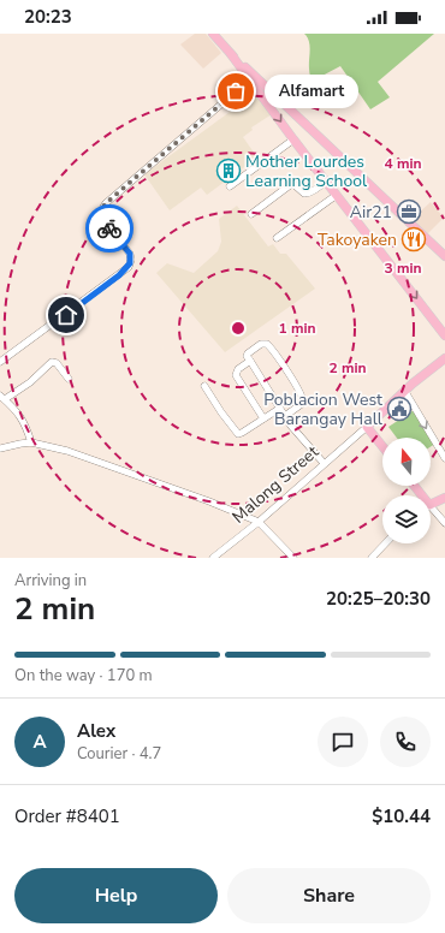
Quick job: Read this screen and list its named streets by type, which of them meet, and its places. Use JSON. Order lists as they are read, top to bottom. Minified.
{"streets":{"main road":["Malong Street"]},"places":{"other":["Alfamart"],"building":["Mother Lourdes Learning School"],"office":["Air21"],"restaurant":["Takoyaken"],"public building":["Poblacion West Barangay Hall"]},"north":"top","page":{"status":"20:23","bubble":"Alfamart","heading":["2 min","Arriving in","20:25–20:30"],"panel":["Alex","Courier · 4.7","Order #8401","$10.44"],"bar":"On the way · 170 m","round":"A","buttons":["Help","Share"]},"rings":["4 min","3 min","1 min","2 min"]}
